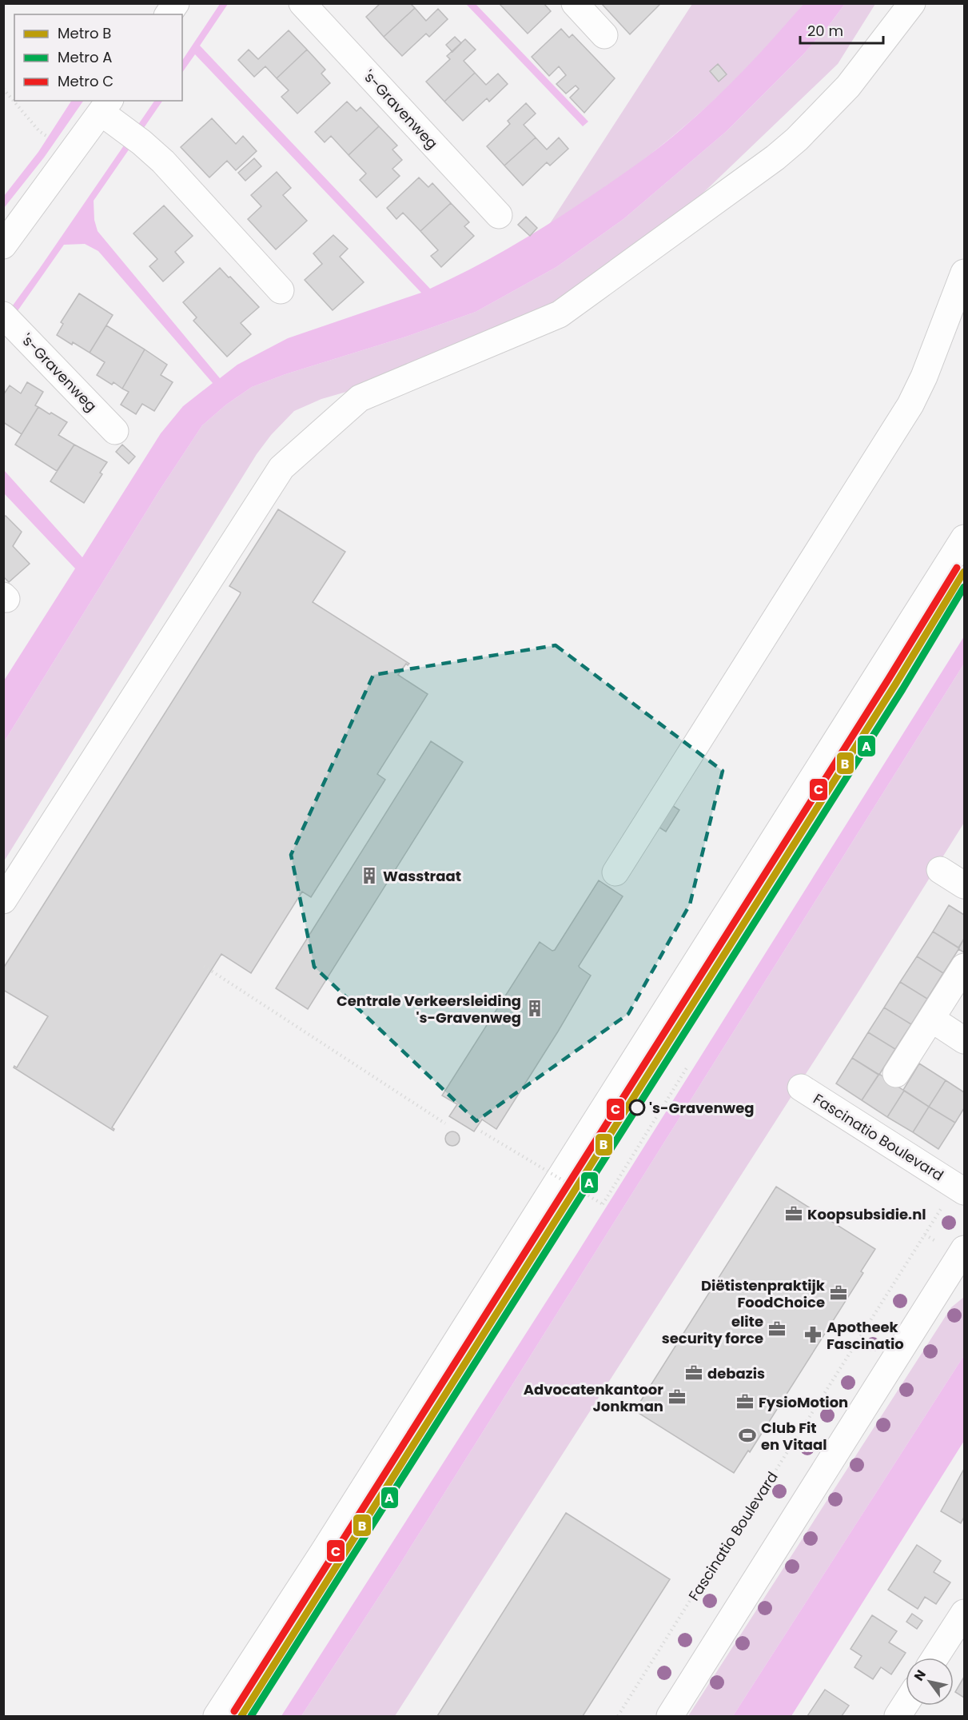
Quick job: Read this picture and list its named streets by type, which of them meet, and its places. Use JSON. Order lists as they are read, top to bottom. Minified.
{"streets":{"street":["'s-Gravenweg","Fascinatio Boulevard"]},"places":{"building":["Wasstraat","Centrale Verkeersleiding 's-Gravenweg"],"other":["'s-Gravenweg"],"office":["Koopsubsidie.nl","Diëtistenpraktijk FoodChoice","elite security force","debazis","Advocatenkantoor Jonkman","FysioMotion"],"pharmacy":["Apotheek Fascinatio"],"sports":["Club Fit en Vitaal"]},"lines":["metro line C","metro line B","metro line A"],"legend":["Metro B","Metro A","Metro C"],"scale_bar":"20 m","north":"top left"}
